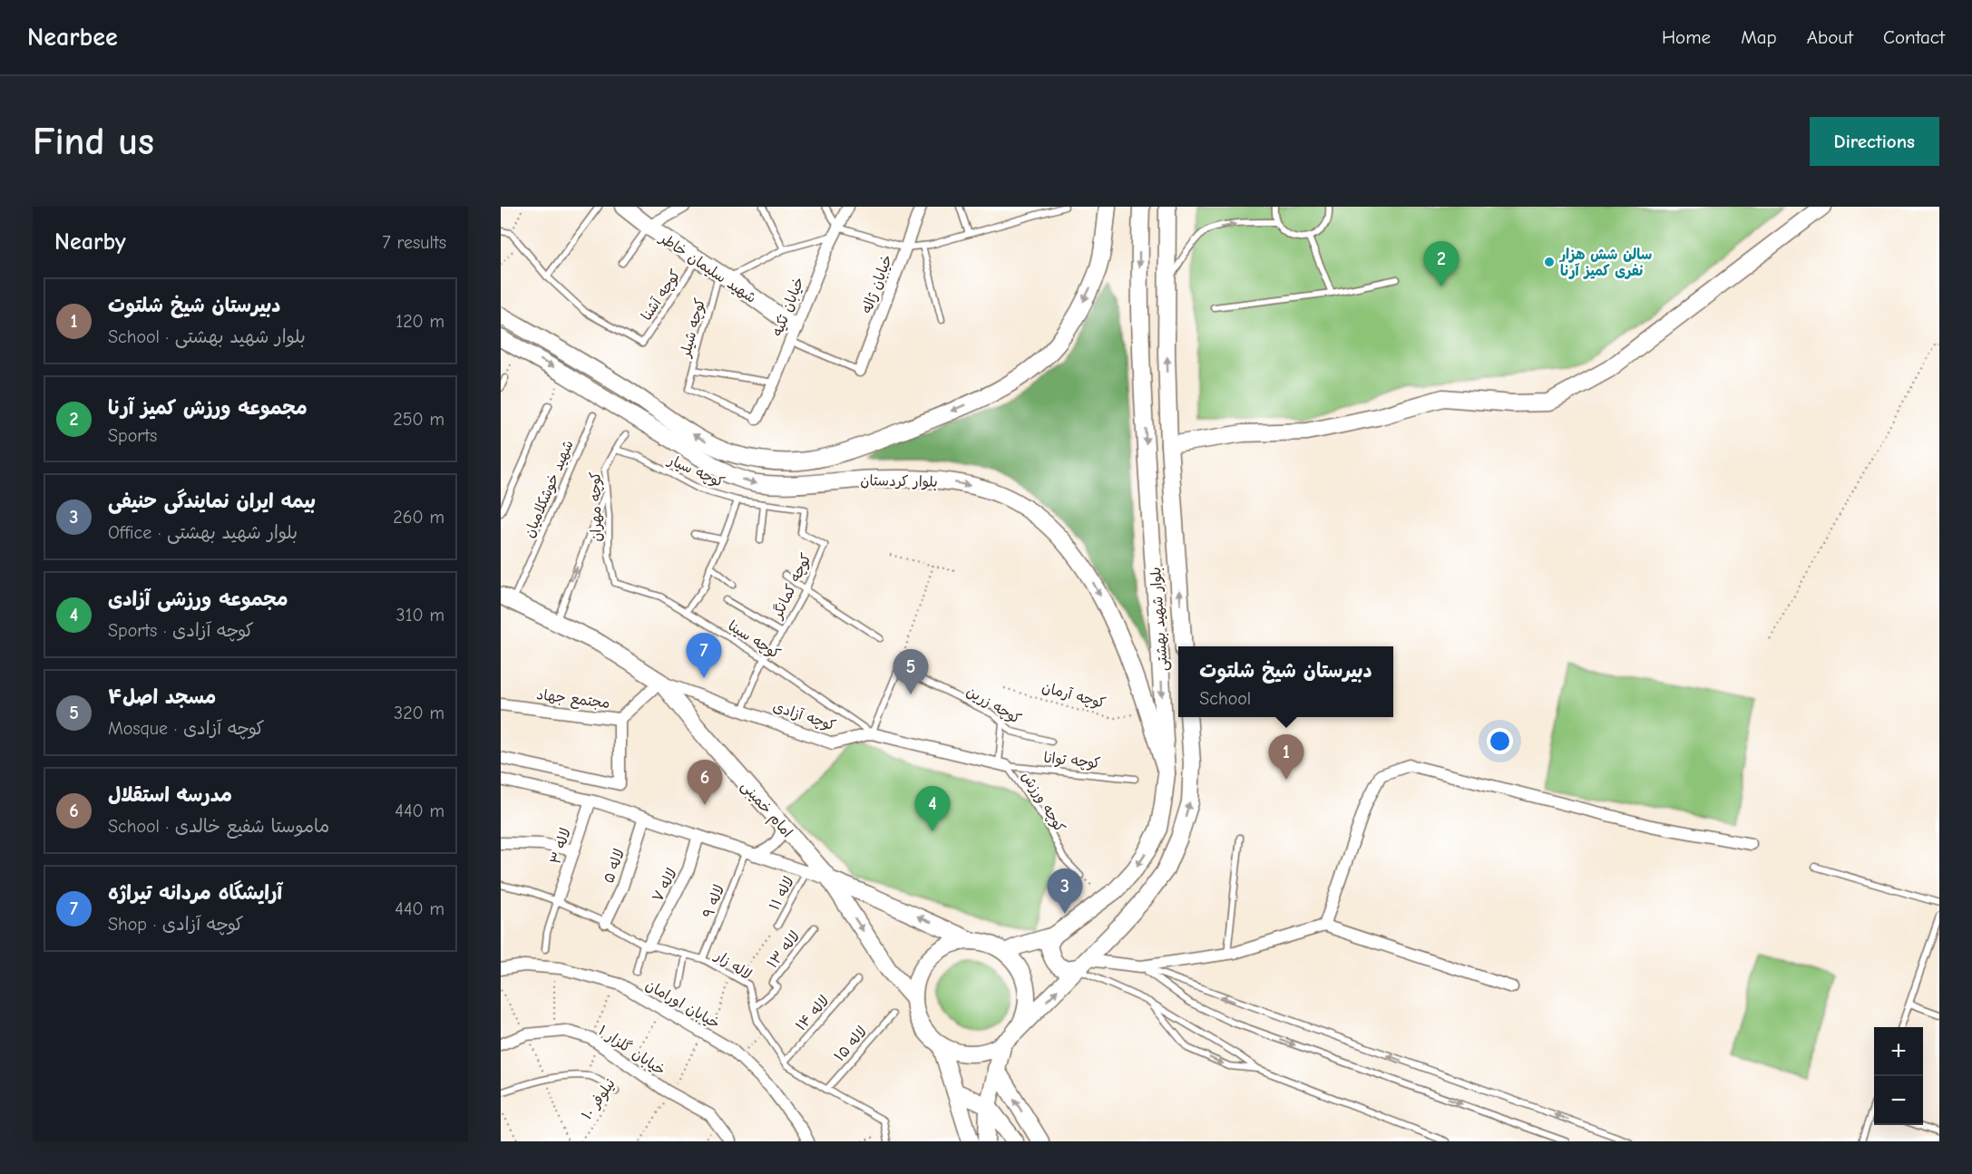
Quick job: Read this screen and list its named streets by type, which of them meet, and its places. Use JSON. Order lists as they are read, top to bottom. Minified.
{"streets":{"main road":["شهید سلیمان خاطر","بلوار کردستان","بلوار شهید بهشتی","امام خمینی"],"street":["خیابان ژاله","خیابان تکیه","مجتمع جهاد","کوچه آزادی","لاله ۳","لاله ۵","لاله ۷","خیابان اورامان","خیابان گلزار ۱"],"lane":["کوچه آشنا","کوچه شیلر","کوچه سیار","شهید خوشکلامیان","کوچه مهران","کوچه کمانگر","کوچه سینا","کوچه زرین","کوچه توانا","کوچه ورزش","لاله ۱۱","لاله ۹","لاله ۱۳","لاله زار","لاله ۱۴","لاله ۱۵"],"path":["کوچه آرمان","نیلوفر ۱۰"]},"crossings":[["شهید سلیمان خاطر","کوچه آشنا"],["شهید سلیمان خاطر","خیابان تکیه"],["شهید سلیمان خاطر","کوچه شیلر"],["خیابان تکیه","کوچه شیلر"],["کوچه سیار","کوچه مهران"],["کوچه سیار","کوچه کمانگر"],["بلوار کردستان","بلوار شهید بهشتی"],["شهید خوشکلامیان","امام خمینی"],["کوچه مهران","کوچه سینا"],["کوچه کمانگر","کوچه سینا"],["کوچه کمانگر","کوچه آزادی"],["بلوار شهید بهشتی","امام خمینی"],["کوچه سینا","کوچه آزادی"],["مجتمع جهاد","کوچه آزادی"],["مجتمع جهاد","امام خمینی"],["کوچه آزادی","کوچه توانا"],["کوچه آزادی","کوچه ورزش"],["کوچه آزادی","امام خمینی"],["کوچه توانا","کوچه ورزش"],["لاله ۳","لاله زار"],["لاله ۵","لاله زار"],["لاله ۷","لاله زار"],["لاله ۹","لاله زار"],["لاله ۱۳","لاله زار"],["لاله زار","لاله ۱۴"],["لاله زار","لاله ۱۵"]],"one_way":["بلوار کردستان"],"places":["سالن شش هزار نفری کمیز آرنا"],"page":{"header":"Nearbee","nav":["Home","Map","About","Contact"],"buttons":"Directions","title":"Find us","heading":["Nearby","7 results"],"pins":["2","7","5","1","6","4","3"],"list":[{"mark":"1","name":"دبیرستان شیخ شلتوت","note":"School · بلوار شهید بهشتی","value":"120 m"},{"mark":"2","name":"مجموعه ورزش کمیز آرنا","note":"Sports","value":"250 m"},{"mark":"3","name":"بیمه ایران نمایندگی حنیفی","note":"Office · بلوار شهید بهشتی","value":"260 m"},{"mark":"4","name":"مجموعه ورزشی آزادی","note":"Sports · کوچه آزادی","value":"310 m"},{"mark":"5","name":"مسجد اصل۴","note":"Mosque · کوچه آزادی","value":"320 m"},{"mark":"6","name":"مدرسه استقلال","note":"School · ماموستا شفیع خالدی","value":"440 m"},{"mark":"7","name":"آرایشگاه مردانه تیراژه","note":"Shop · کوچه آزادی","value":"440 m"}],"popup":["دبیرستان شیخ شلتوت","School"],"map_buttons":["+","−"]}}
